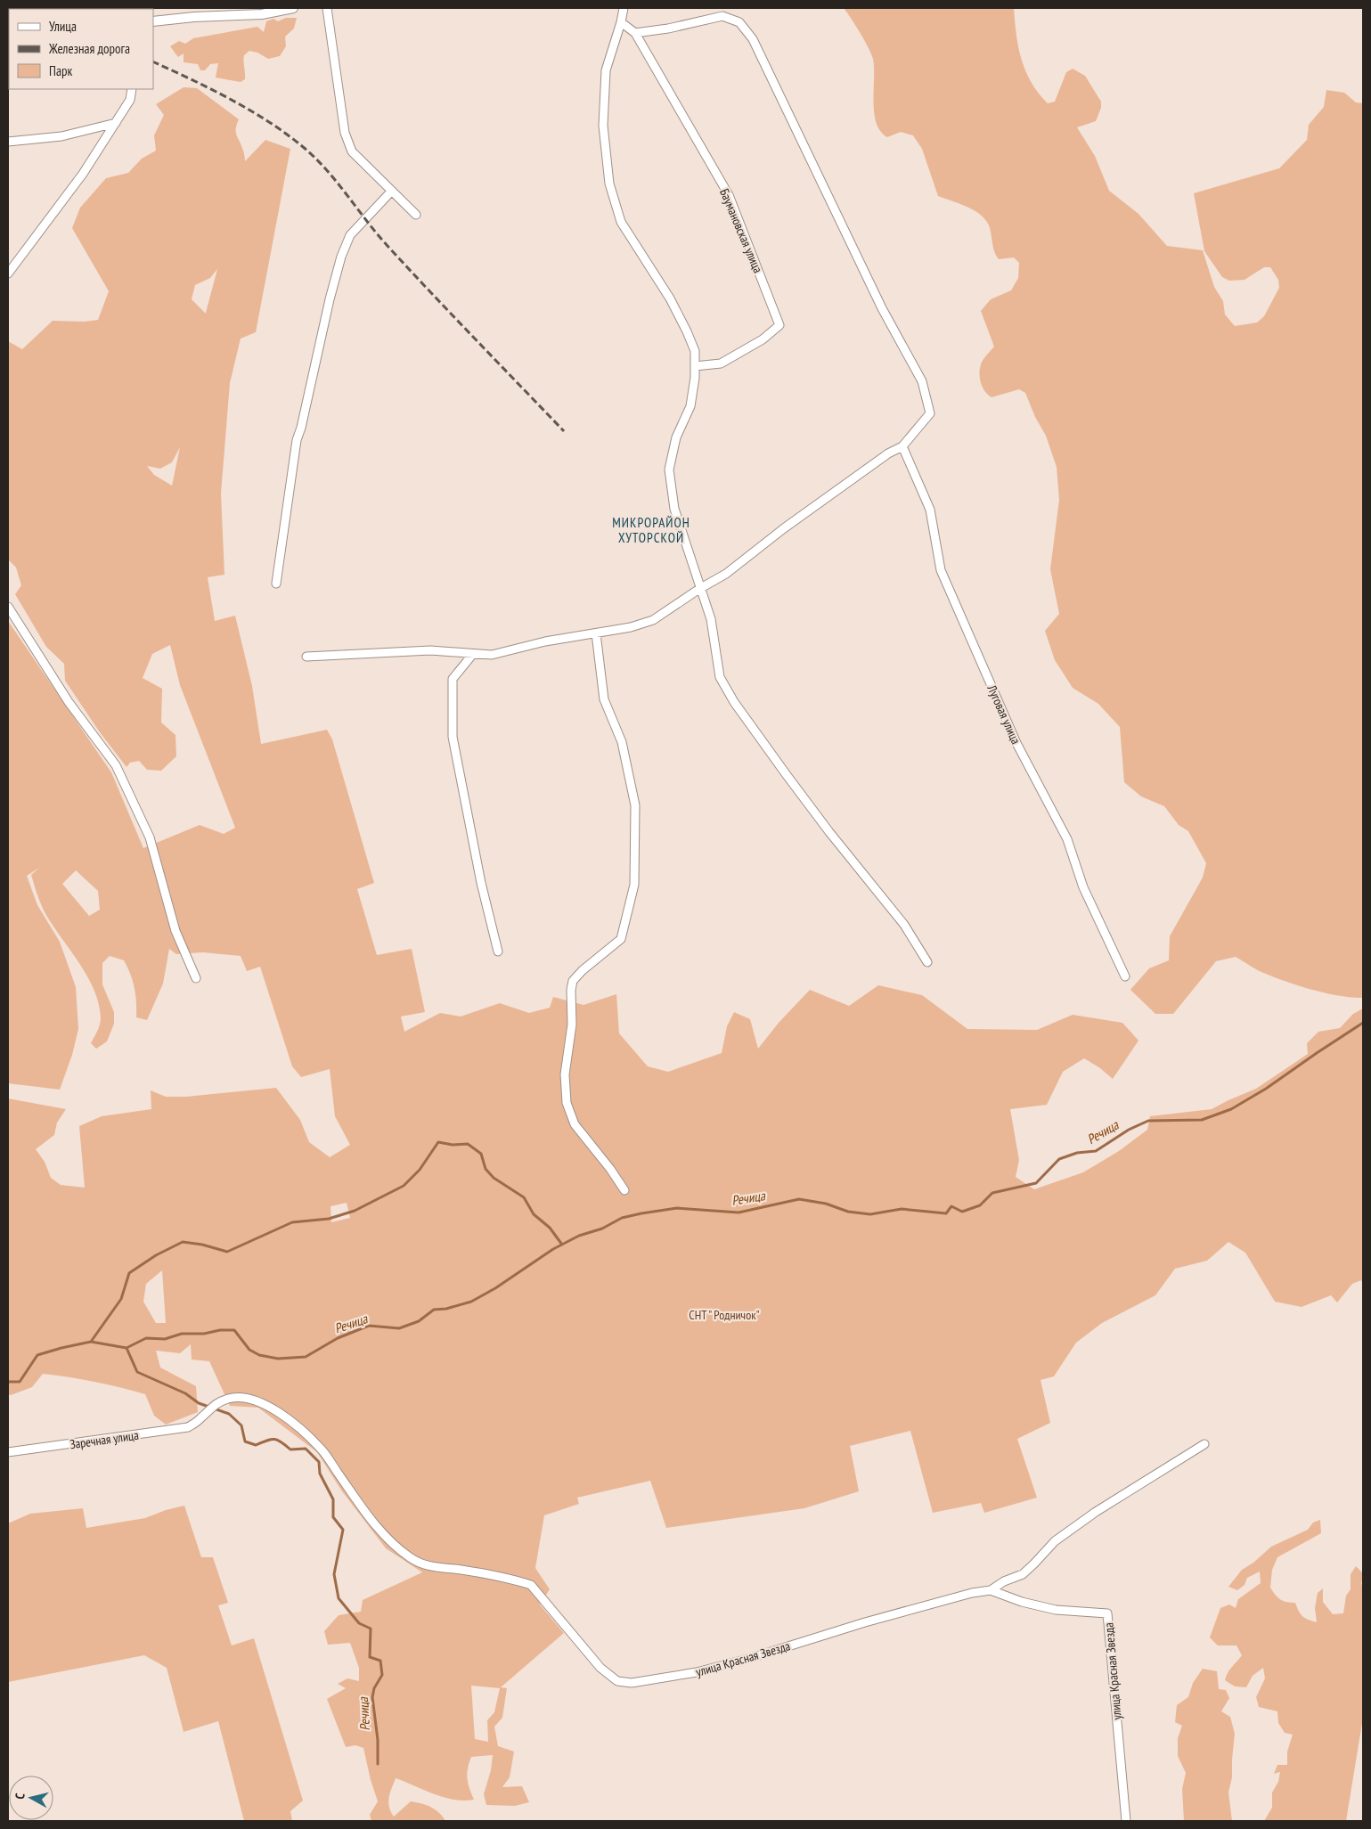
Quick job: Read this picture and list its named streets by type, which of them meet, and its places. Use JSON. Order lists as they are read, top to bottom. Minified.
{"streets":{"street":["Баумановская улица","Луговая улица","Заречная улица","улица Красная Звезда"]},"crossings":[["Заречная улица","улица Красная Звезда"]],"districts":["МИКРОРАЙОН ХУТОРСКОЙ"],"water":["Речица"],"parks":["СНТ \" Родничок\""],"legend":["Улица","Железная дорога","Парк"],"north":"left"}
